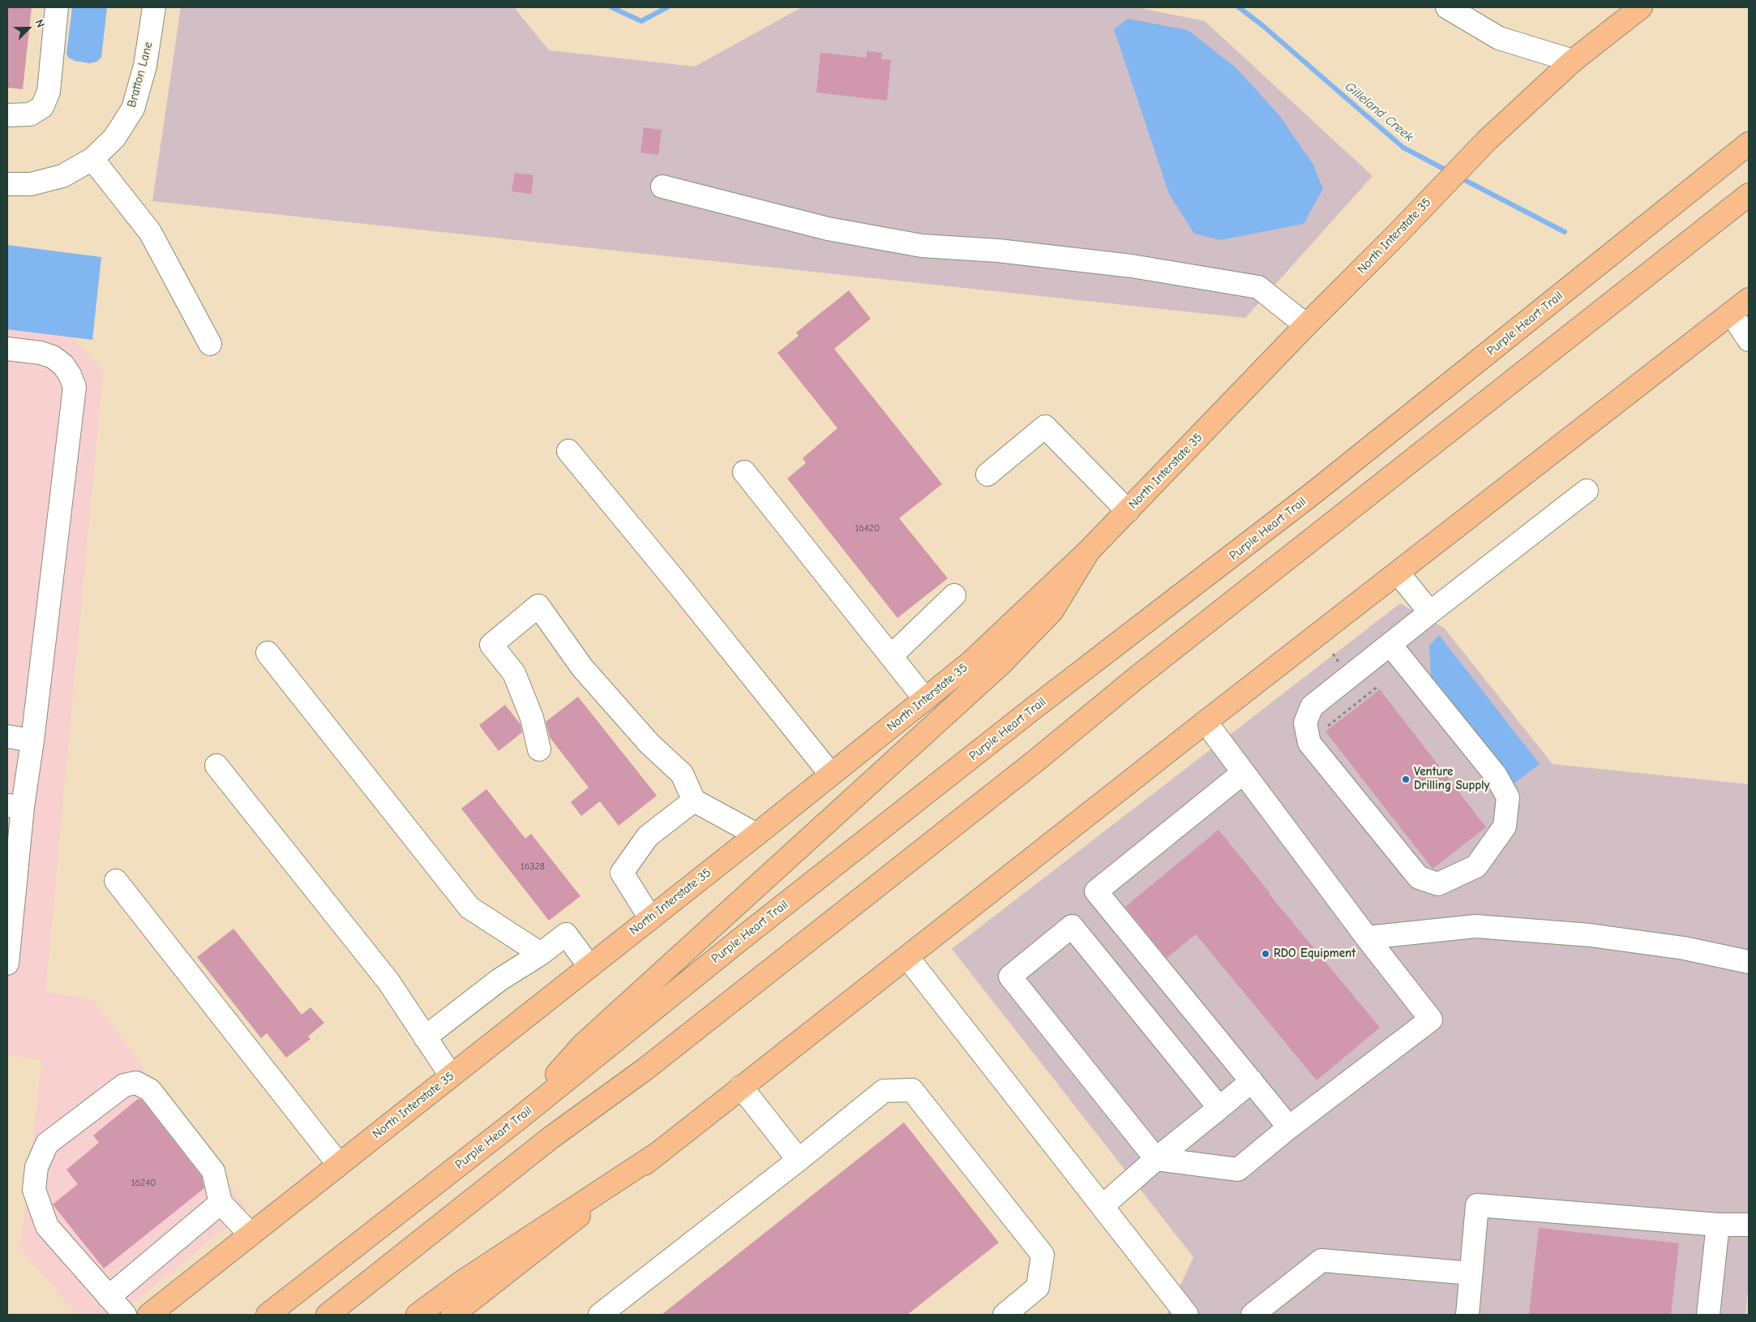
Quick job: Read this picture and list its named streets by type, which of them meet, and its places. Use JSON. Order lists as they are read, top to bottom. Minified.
{"streets":{"main road":["North Interstate 35","Purple Heart Trail"],"street":["Bratton Lane"]},"water":["Gilleland Creek"],"places":["Venture Drilling Supply","RDO Equipment"],"house_numbers":["16420","16328","16240"],"north":"top right"}
